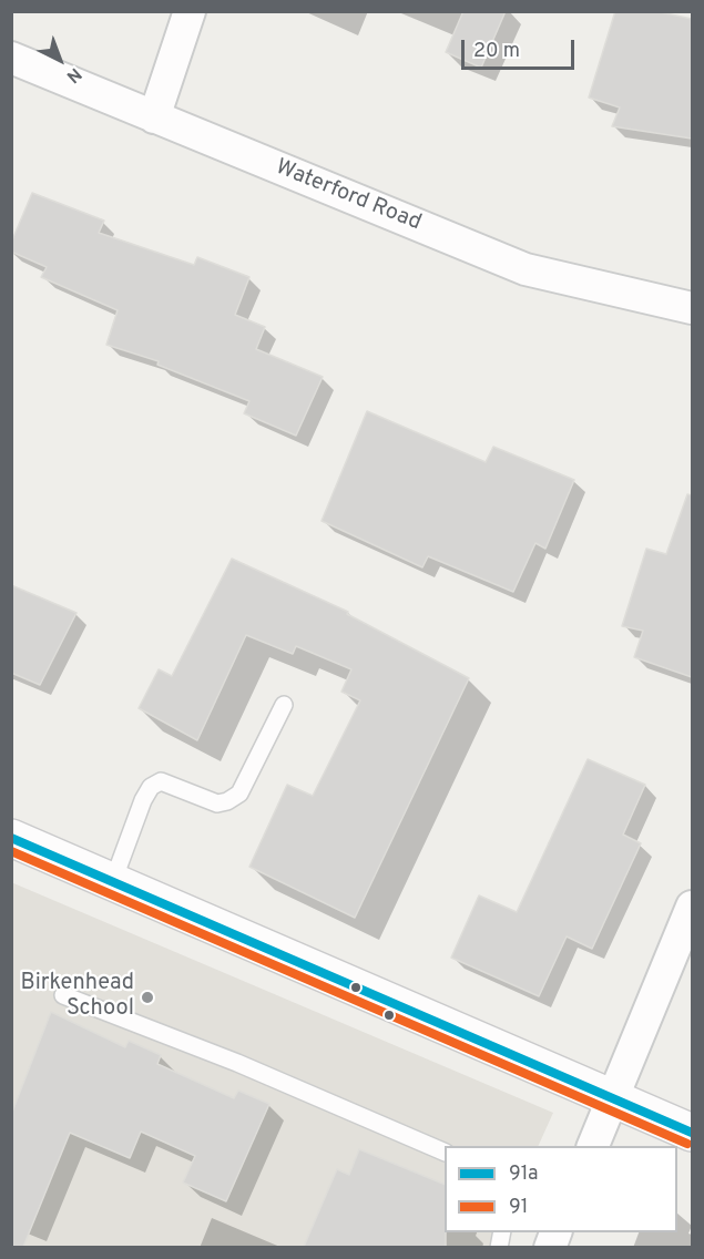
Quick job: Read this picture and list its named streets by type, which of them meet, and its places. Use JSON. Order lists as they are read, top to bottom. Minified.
{"streets":{"street":["Waterford Road"]},"places":["Birkenhead School"],"lines":["transit line 91a","transit line 91"],"legend":["91a","91"],"scale_bar":"20 m","north":"bottom right"}
